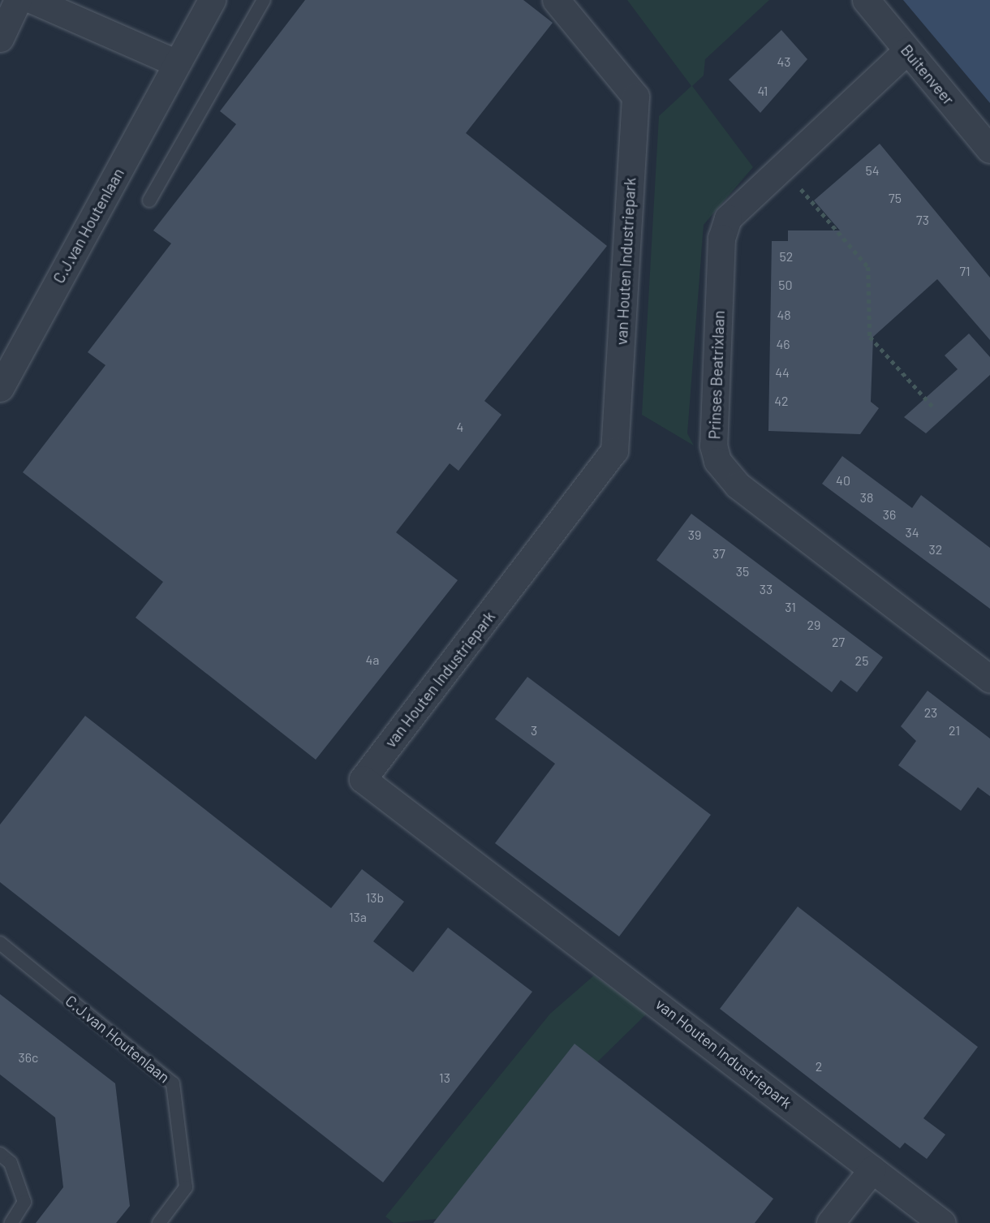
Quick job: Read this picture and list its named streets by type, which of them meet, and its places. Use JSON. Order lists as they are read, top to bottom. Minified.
{"streets":{"street":["Buitenveer","C.J.van Houtenlaan","van Houten Industriepark","Prinses Beatrixlaan"]},"crossings":[["Buitenveer","Prinses Beatrixlaan"]],"house_numbers":["43","41","54","75","73","52","71","50","48","46","44","42","4","40","38","36","34","39","32","37","35","33","31","29","27","4a","25","23","3","21","13b","13a","36c","2","13"]}
